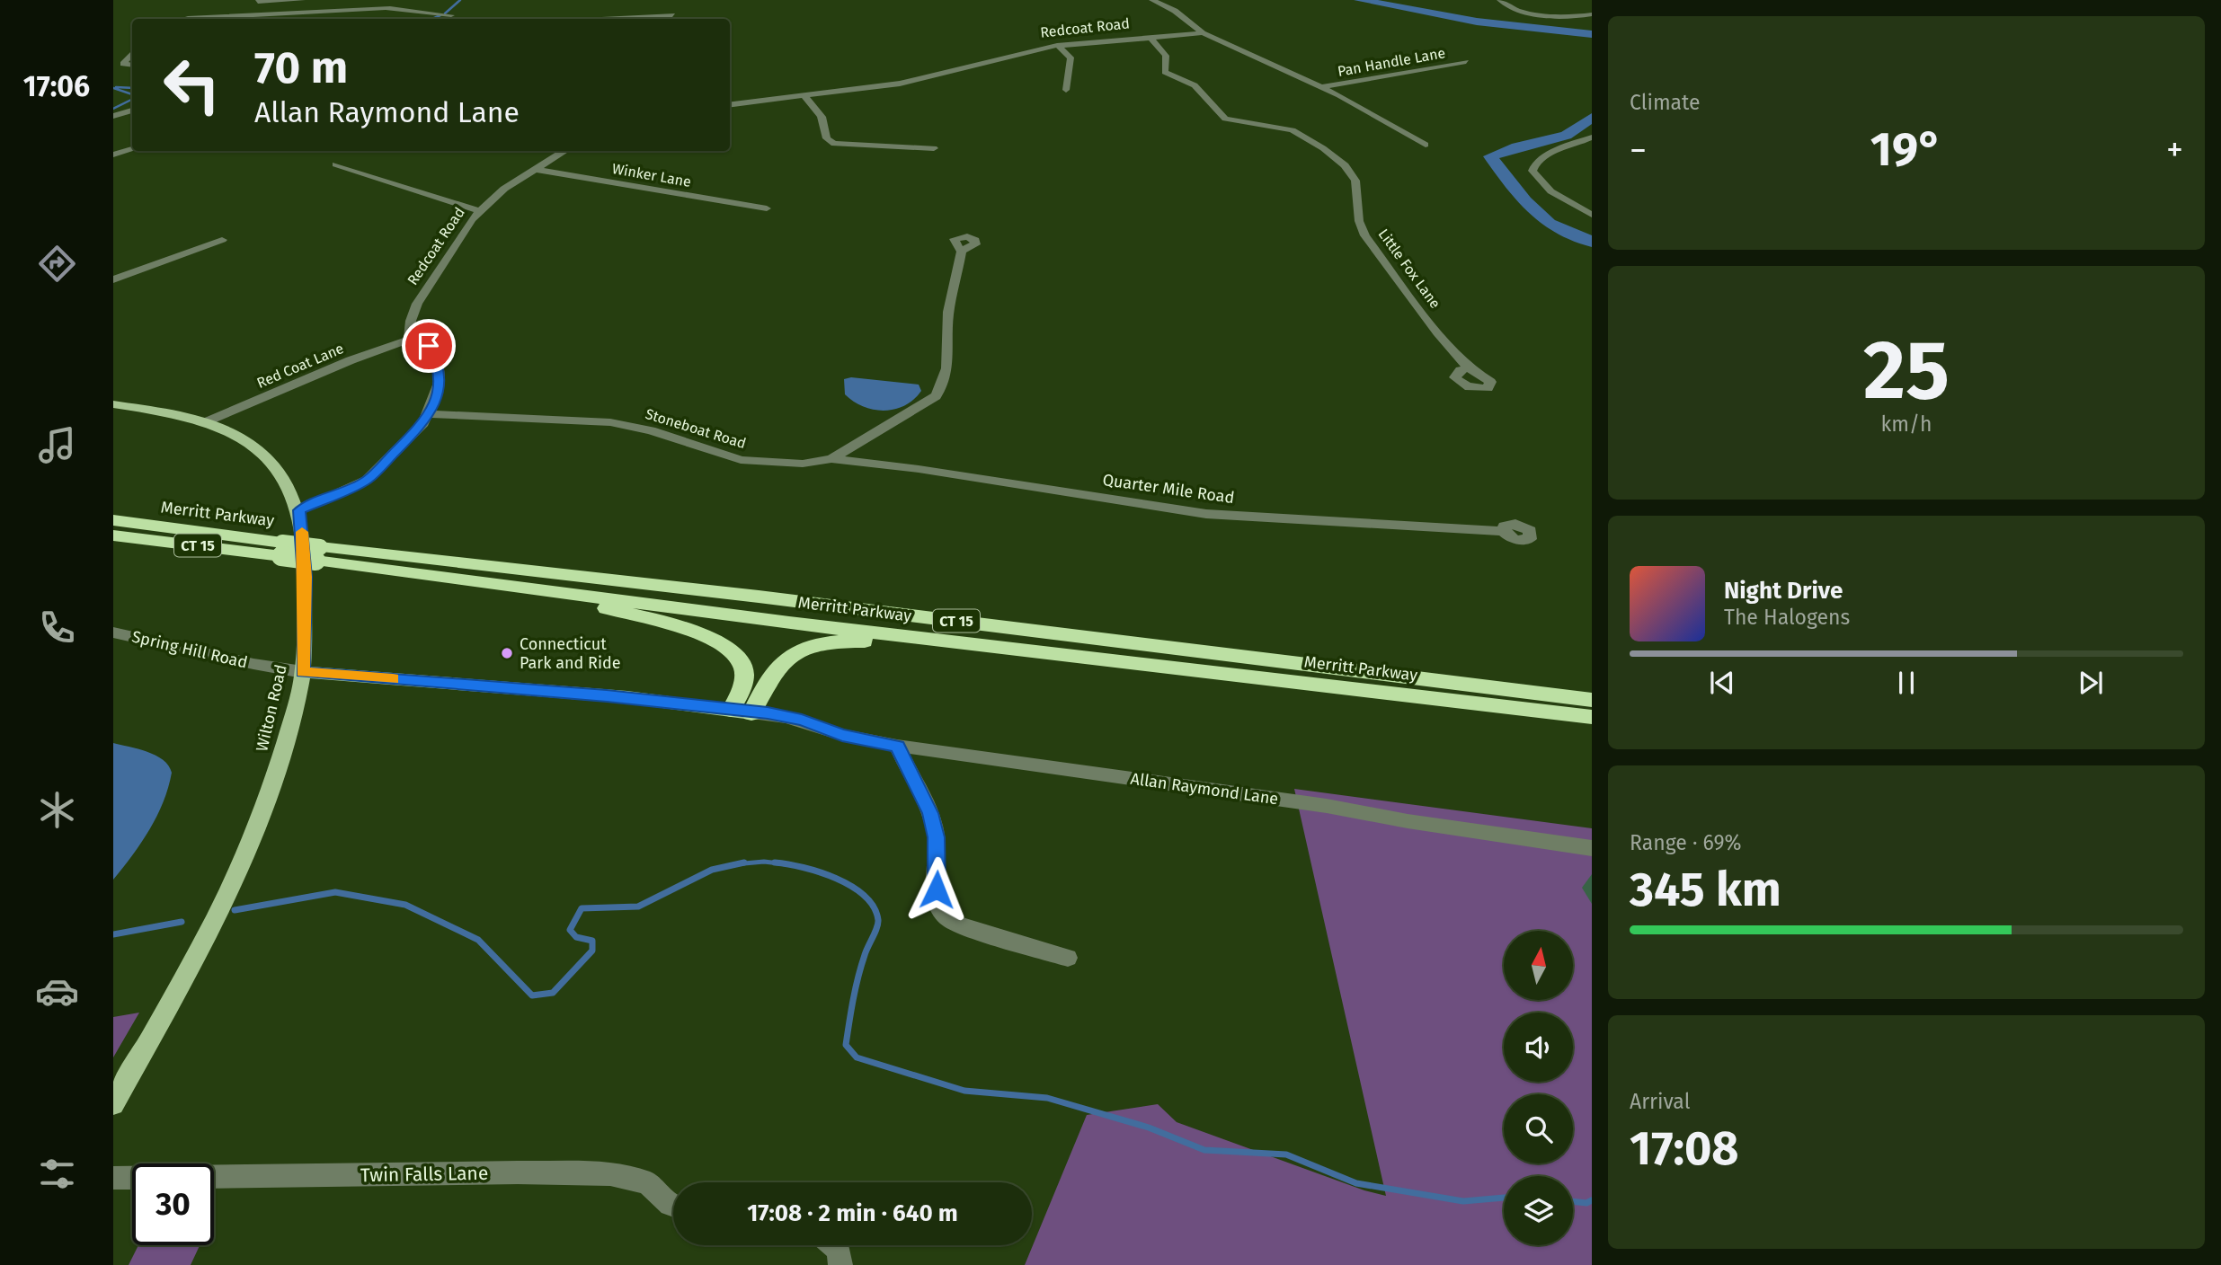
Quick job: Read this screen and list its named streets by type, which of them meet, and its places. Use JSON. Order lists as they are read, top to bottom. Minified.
{"streets":{"highway":["Merritt Parkway","CT 15"],"main road":["Wilton Road","Allan Raymond Lane"],"street":["Redcoat Road","Pan Handle Lane","Winker Lane","Little Fox Lane","Red Coat Lane","Stoneboat Road","Quarter Mile Road","Spring Hill Road","Twin Falls Lane"]},"crossings":[["Redcoat Road","Pan Handle Lane"],["Redcoat Road","Winker Lane"],["Redcoat Road","Little Fox Lane"],["Redcoat Road","Red Coat Lane"],["Red Coat Lane","Wilton Road"],["Stoneboat Road","Quarter Mile Road"],["Spring Hill Road","Wilton Road"],["Spring Hill Road","Allan Raymond Lane"],["Wilton Road","Allan Raymond Lane"]],"places":["Connecticut Park and Ride"],"north":"top","page":{"tabs":"17:06","tile":["Climate",["25","km/h"],["Range · 69%","345 km"],["Arrival","17:08"]],"turn":["70 m","Allan Raymond Lane"],"heat":["−","19°","+"],"song":["Night Drive","The Halogens"],"limit":"30","trip":"17:08 · 2 min · 640 m"}}
